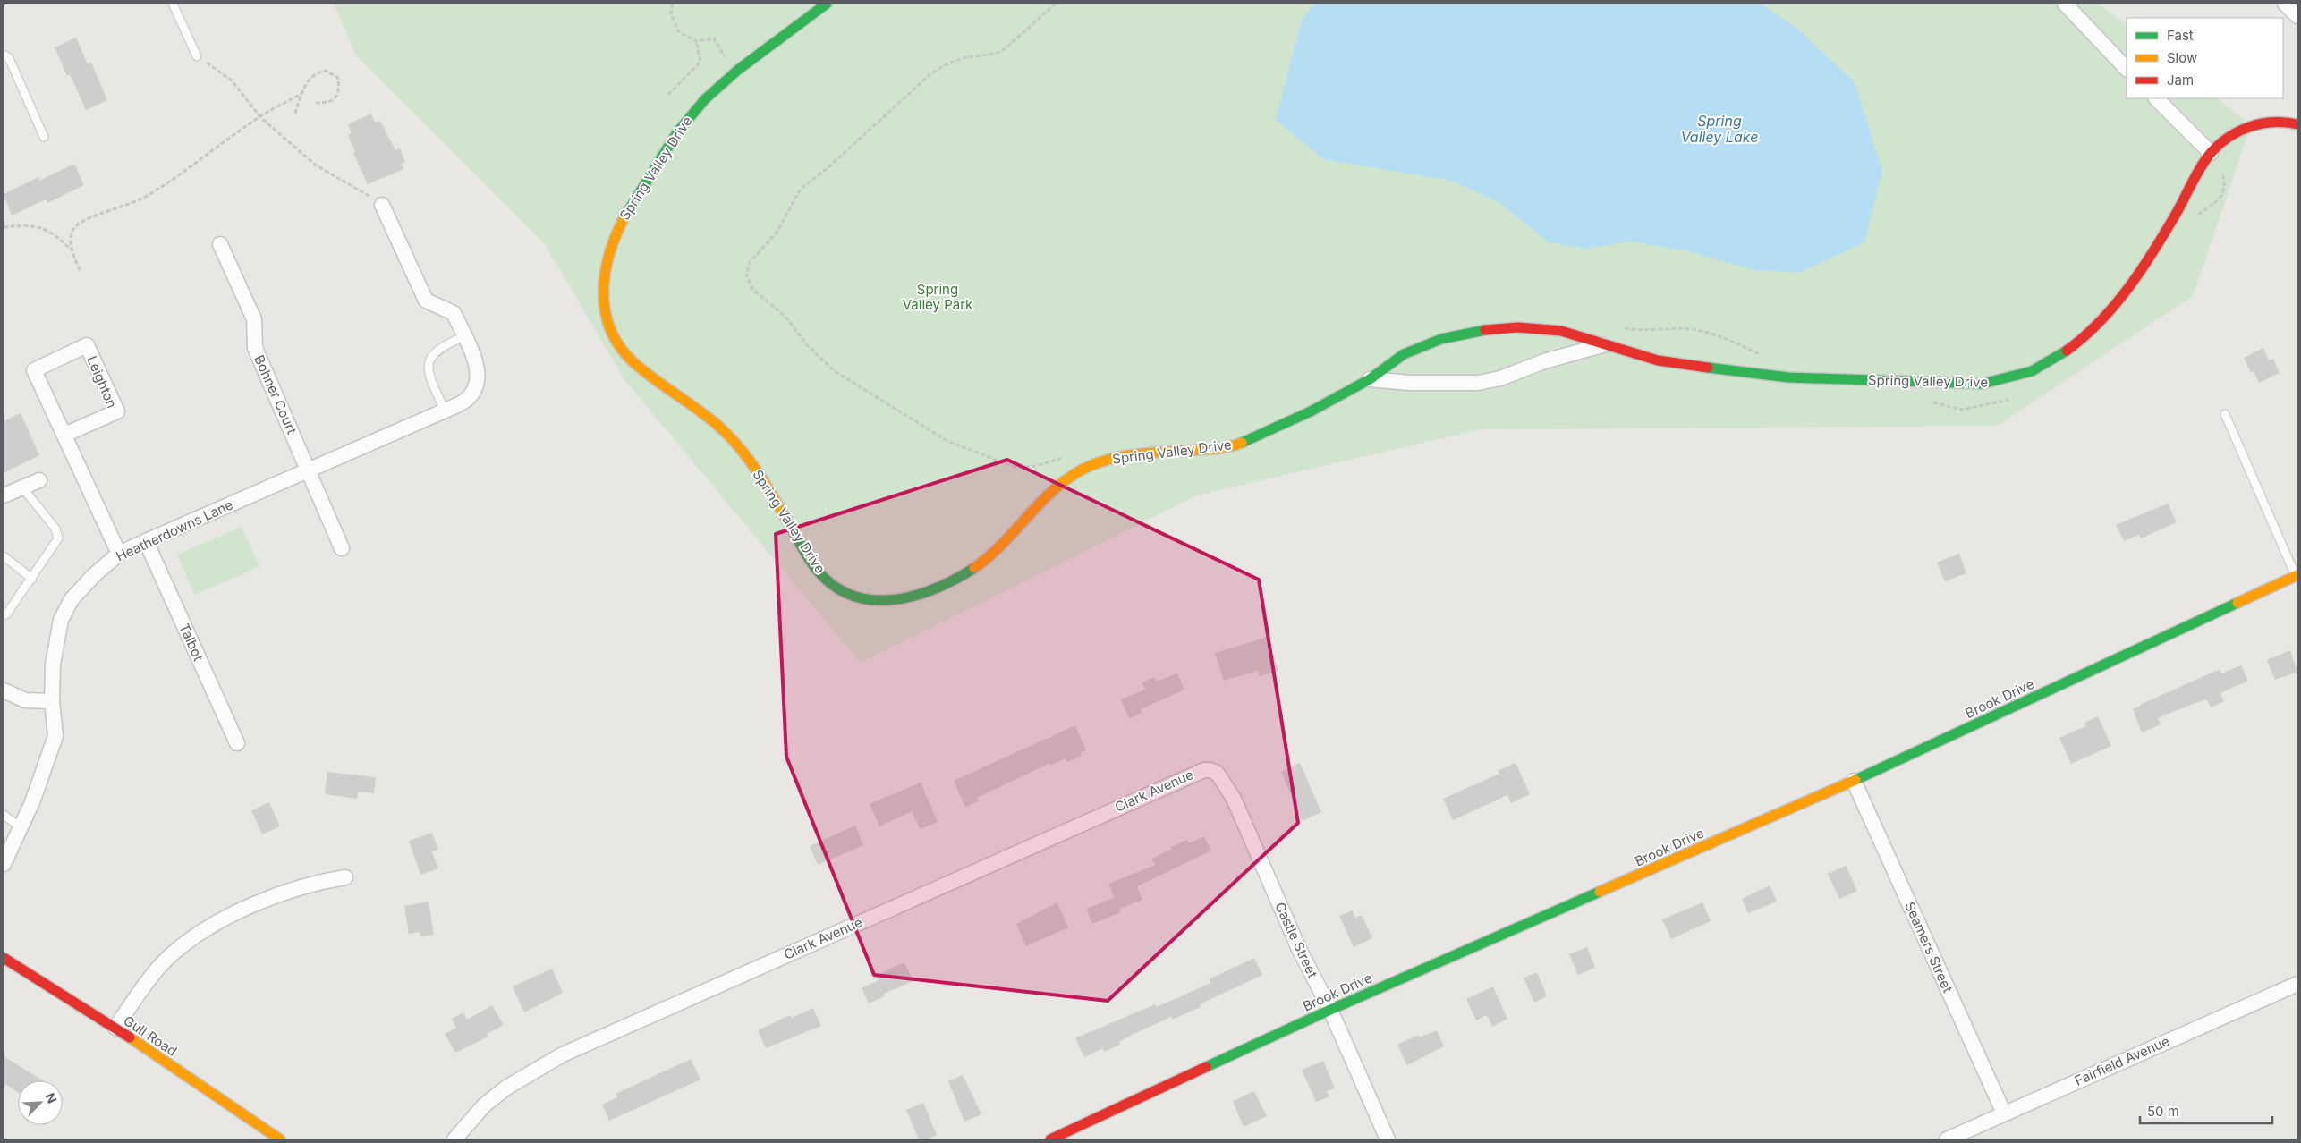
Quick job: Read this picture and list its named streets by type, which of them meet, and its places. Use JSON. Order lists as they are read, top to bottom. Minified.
{"streets":{"street":["Spring Valley Drive","Leighton","Bohner Court","Heatherdowns Lane","Talbot","Brook Drive","Clark Avenue","Castle Street","Seamers Street","Gull Road","Fairfield Avenue"]},"crossings":[["Leighton","Heatherdowns Lane"],["Bohner Court","Heatherdowns Lane"],["Heatherdowns Lane","Talbot"],["Brook Drive","Castle Street"],["Brook Drive","Seamers Street"],["Clark Avenue","Castle Street"],["Seamers Street","Fairfield Avenue"]],"water":["Spring Valley Lake"],"parks":["Spring Valley Park"],"legend":["Fast","Slow","Jam"],"scale_bar":"50 m","north":"top right"}
